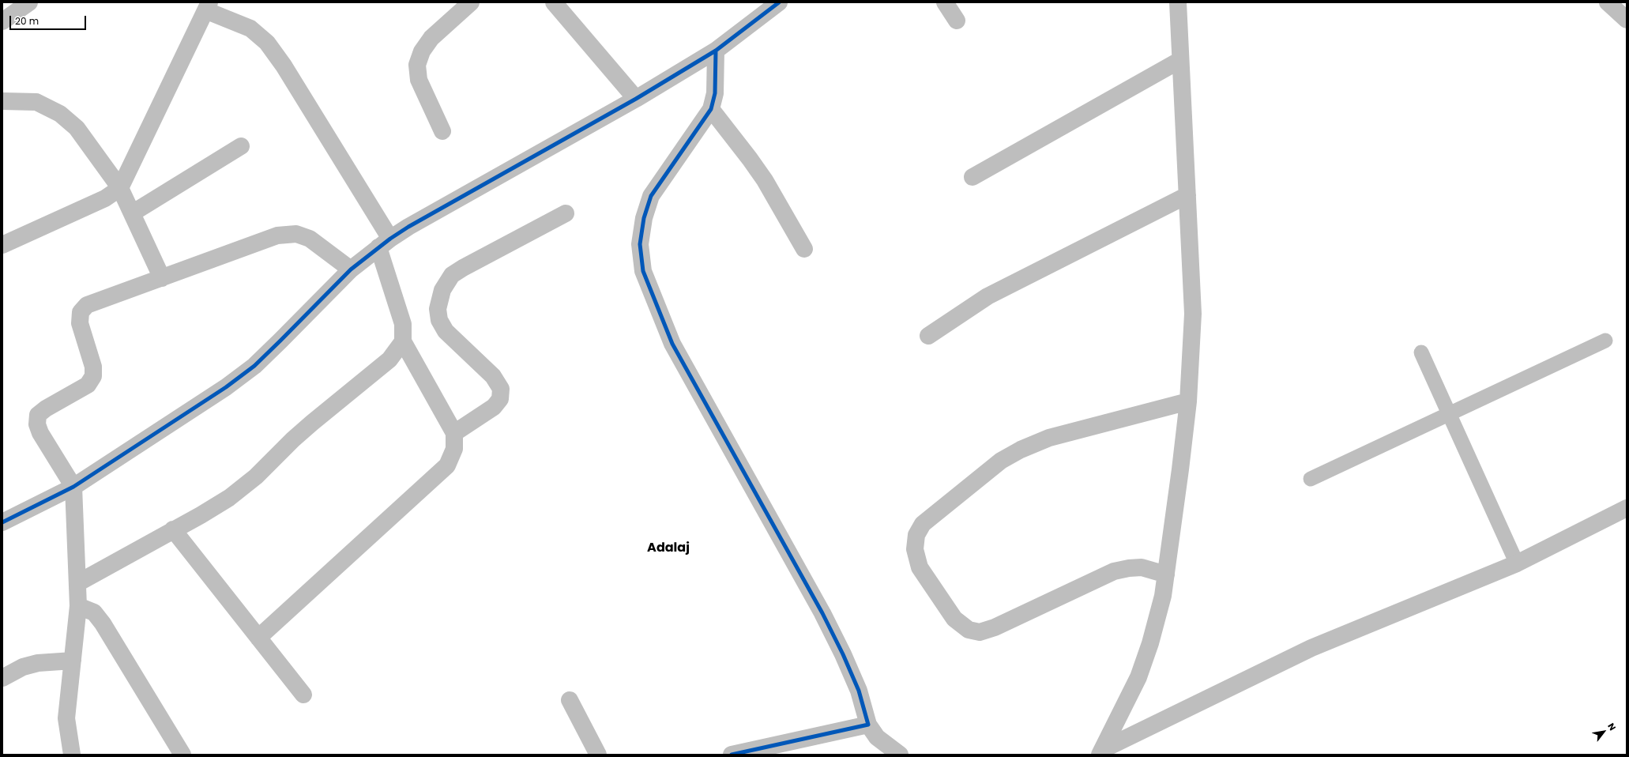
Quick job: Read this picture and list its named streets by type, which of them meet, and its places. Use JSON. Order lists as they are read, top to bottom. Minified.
{"districts":["Adalaj"],"scale_bar":"20 m","north":"top right"}
